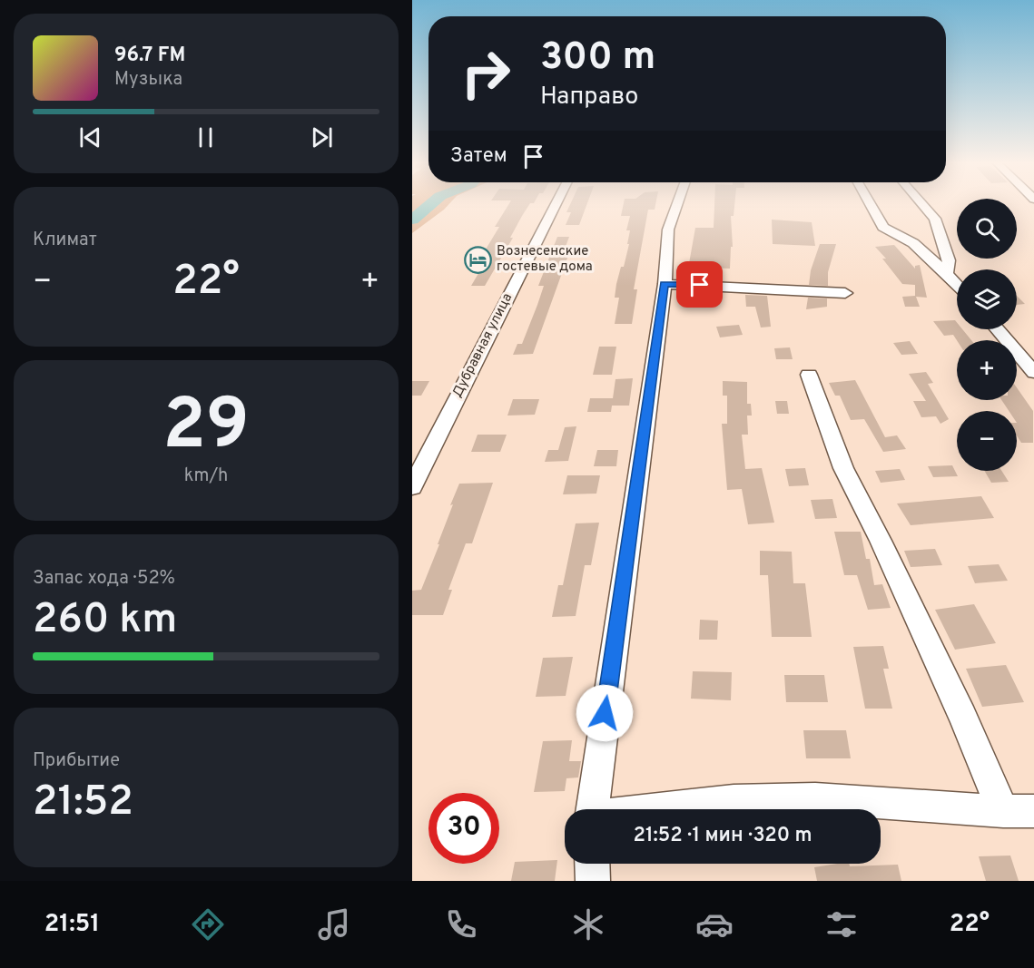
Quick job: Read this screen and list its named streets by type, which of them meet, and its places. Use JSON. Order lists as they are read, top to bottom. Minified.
{"streets":{"street":["Дубравная улица"]},"places":{"hotel":["Вознесенские гостевые дома"]},"page":{"turn":["300 m","Направо"],"song":["96.7 FM","Музыка"],"then":"Затем","tile":["Климат",["29","km/h"],["Запас хода · 52%","260 km"],["Прибытие","21:52"]],"map_buttons":["+","−"],"heat":["−","22°","+"],"limit":"30","trip":"21:52 · 1 мин · 320 m","tabs":["21:51","22°"]}}
